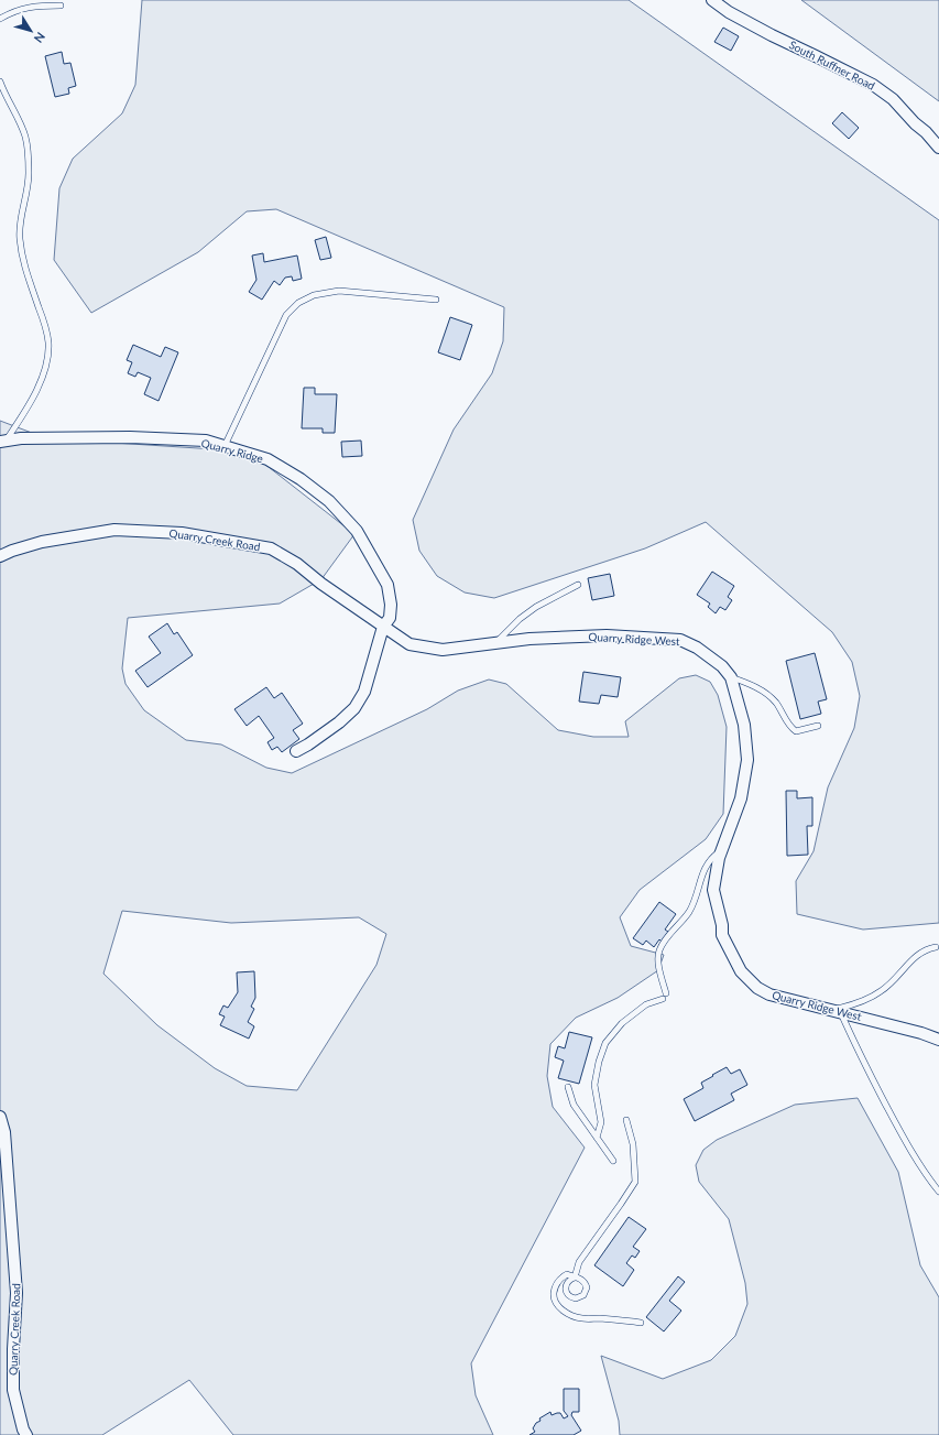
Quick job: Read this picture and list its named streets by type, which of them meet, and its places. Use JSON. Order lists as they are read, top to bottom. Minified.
{"streets":{"street":["South Ruffner Road","Quarry Ridge","Quarry Creek Road","Quarry Ridge West"]},"crossings":[["Quarry Ridge","Quarry Creek Road"],["Quarry Ridge","Quarry Ridge West"],["Quarry Creek Road","Quarry Ridge West"]],"north":"bottom right"}
